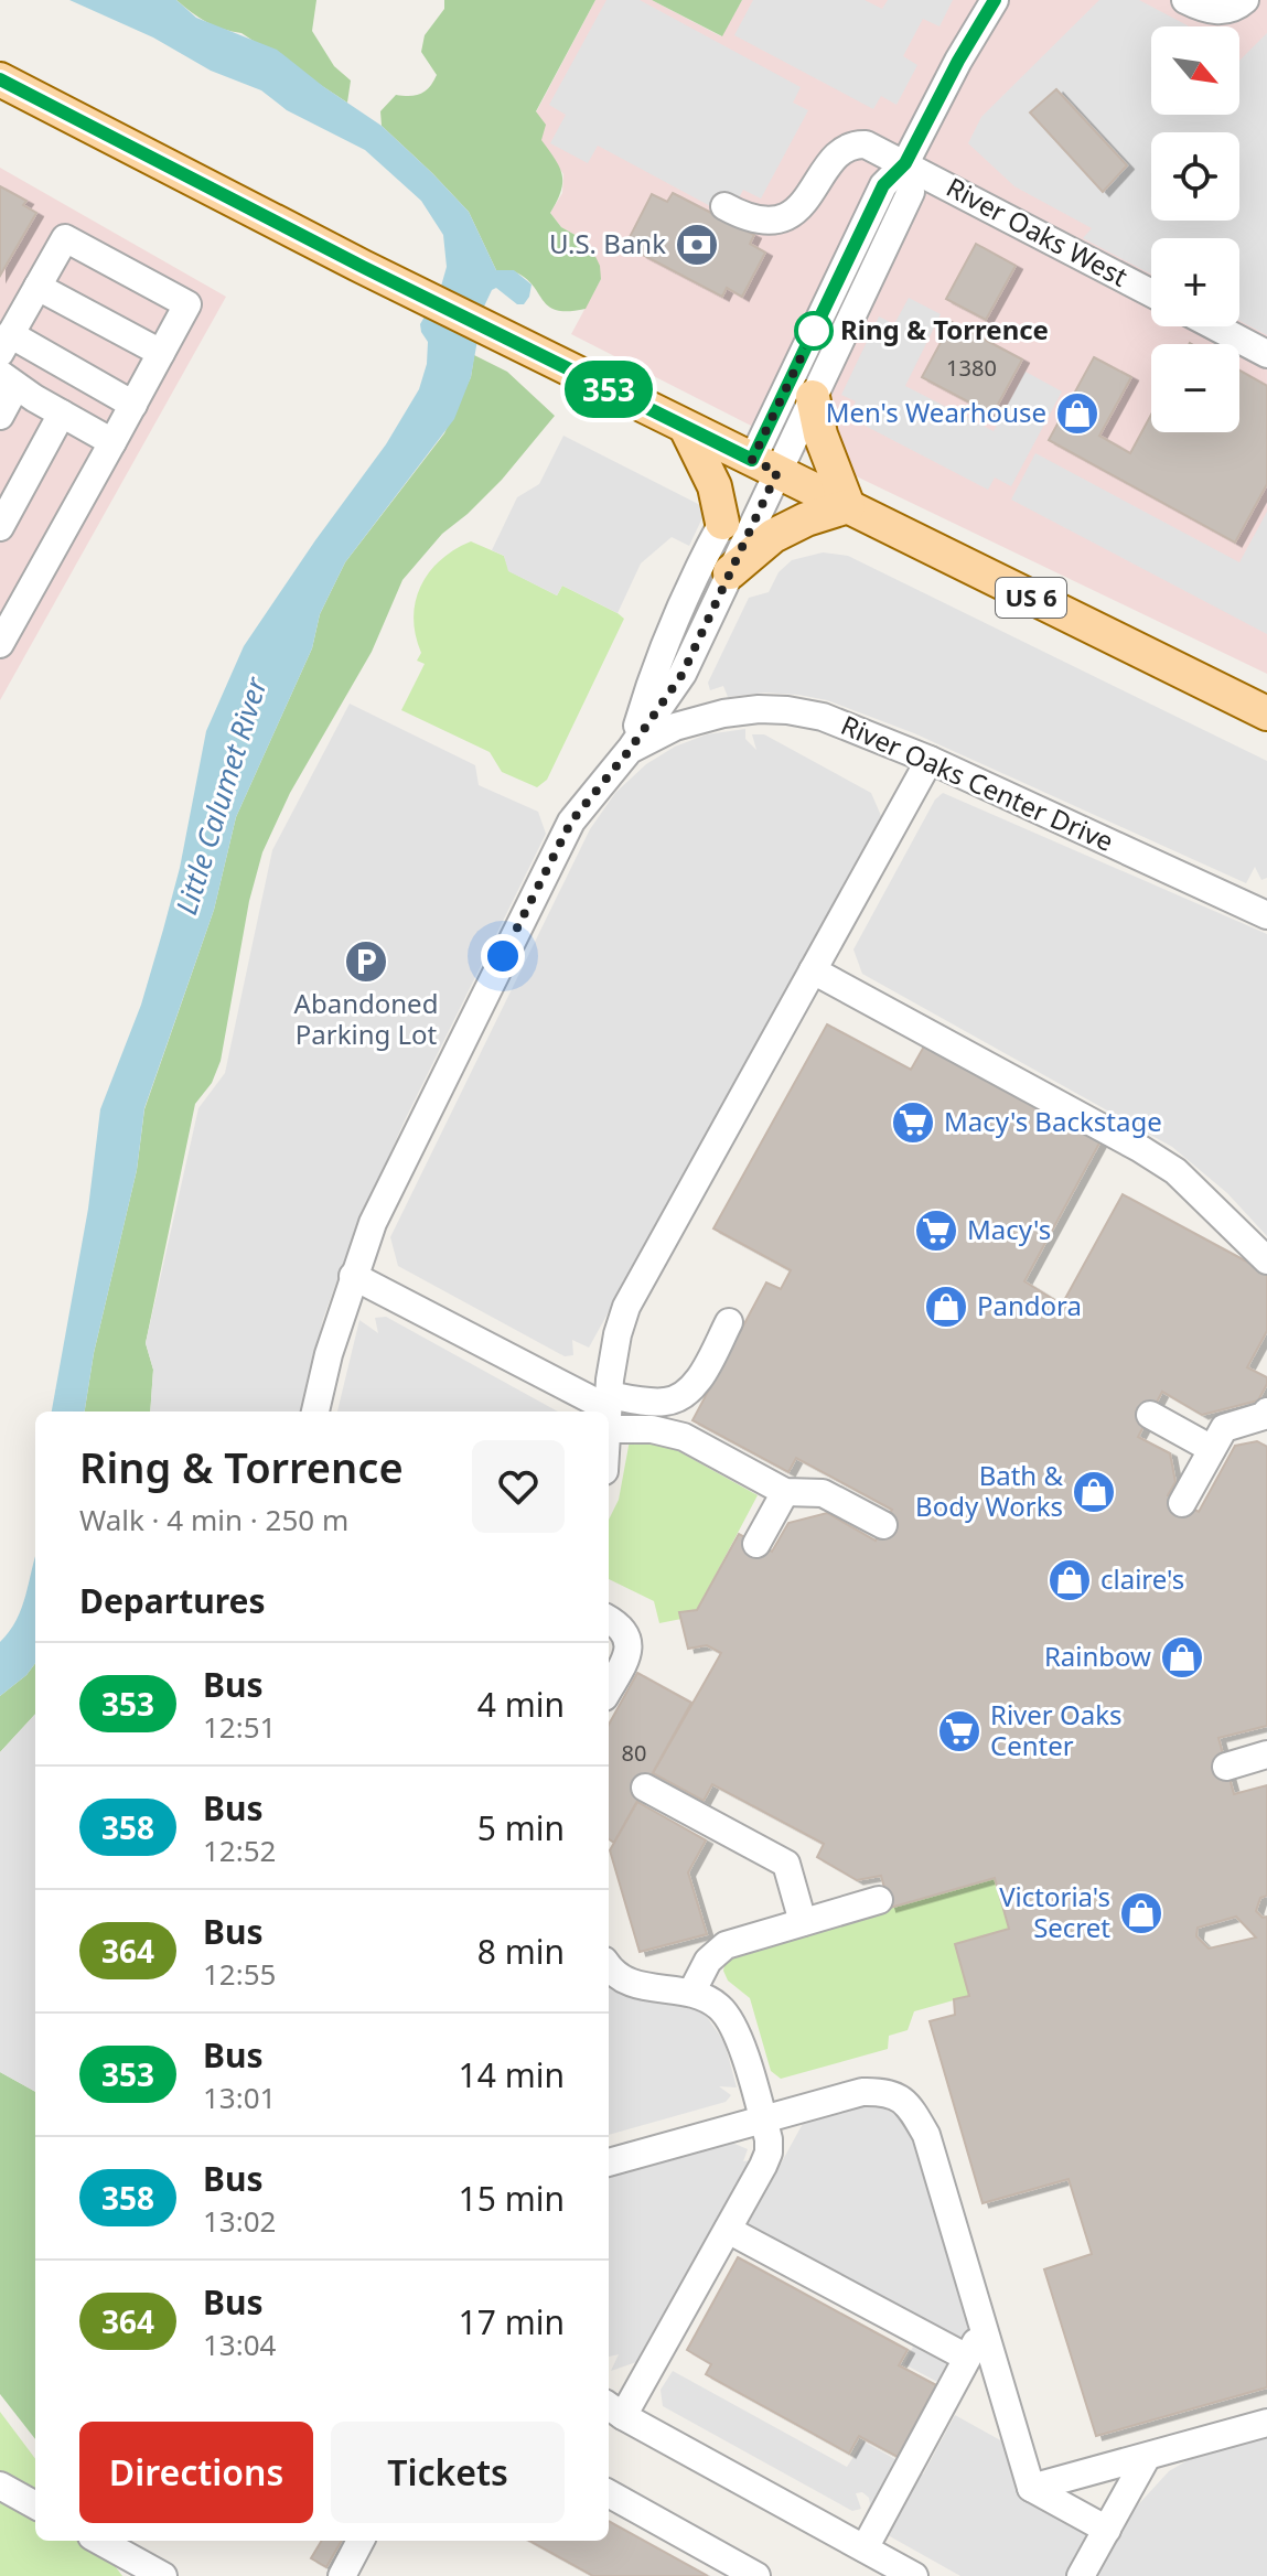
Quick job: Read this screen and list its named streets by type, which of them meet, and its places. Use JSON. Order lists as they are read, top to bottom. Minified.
{"streets":{"main road":["US 6"],"street":["River Oaks West","River Oaks Center Drive"]},"water":["Little Calumet River"],"places":{"bank":["U.S. Bank"],"other":["Ring & Torrence"],"shop":["Men's Wearhouse","Pandora","Bath & Body Works","claire's","Rainbow","Victoria's Secret"],"parking":["Abandoned Parking Lot"],"supermarket":["Macy's Backstage","Macy's","River Oaks Center"]},"lines":["bus line 353"],"house_numbers":["1380","80"],"north":"bottom right","page":{"on_map":"353","map_buttons":["+","−"],"heading":[["Ring & Torrence","Walk · 4 min · 250 m"],"Departures"],"list":[{"mark":"353","name":"Bus","note":"12:51","value":"4 min"},{"mark":"358","name":"Bus","note":"12:52","value":"5 min"},{"mark":"364","name":"Bus","note":"12:55","value":"8 min"},{"mark":"353","name":"Bus","note":"13:01","value":"14 min"},{"mark":"358","name":"Bus","note":"13:02","value":"15 min"},{"mark":"364","name":"Bus","note":"13:04","value":"17 min"}],"buttons":["Directions","Tickets"]}}
